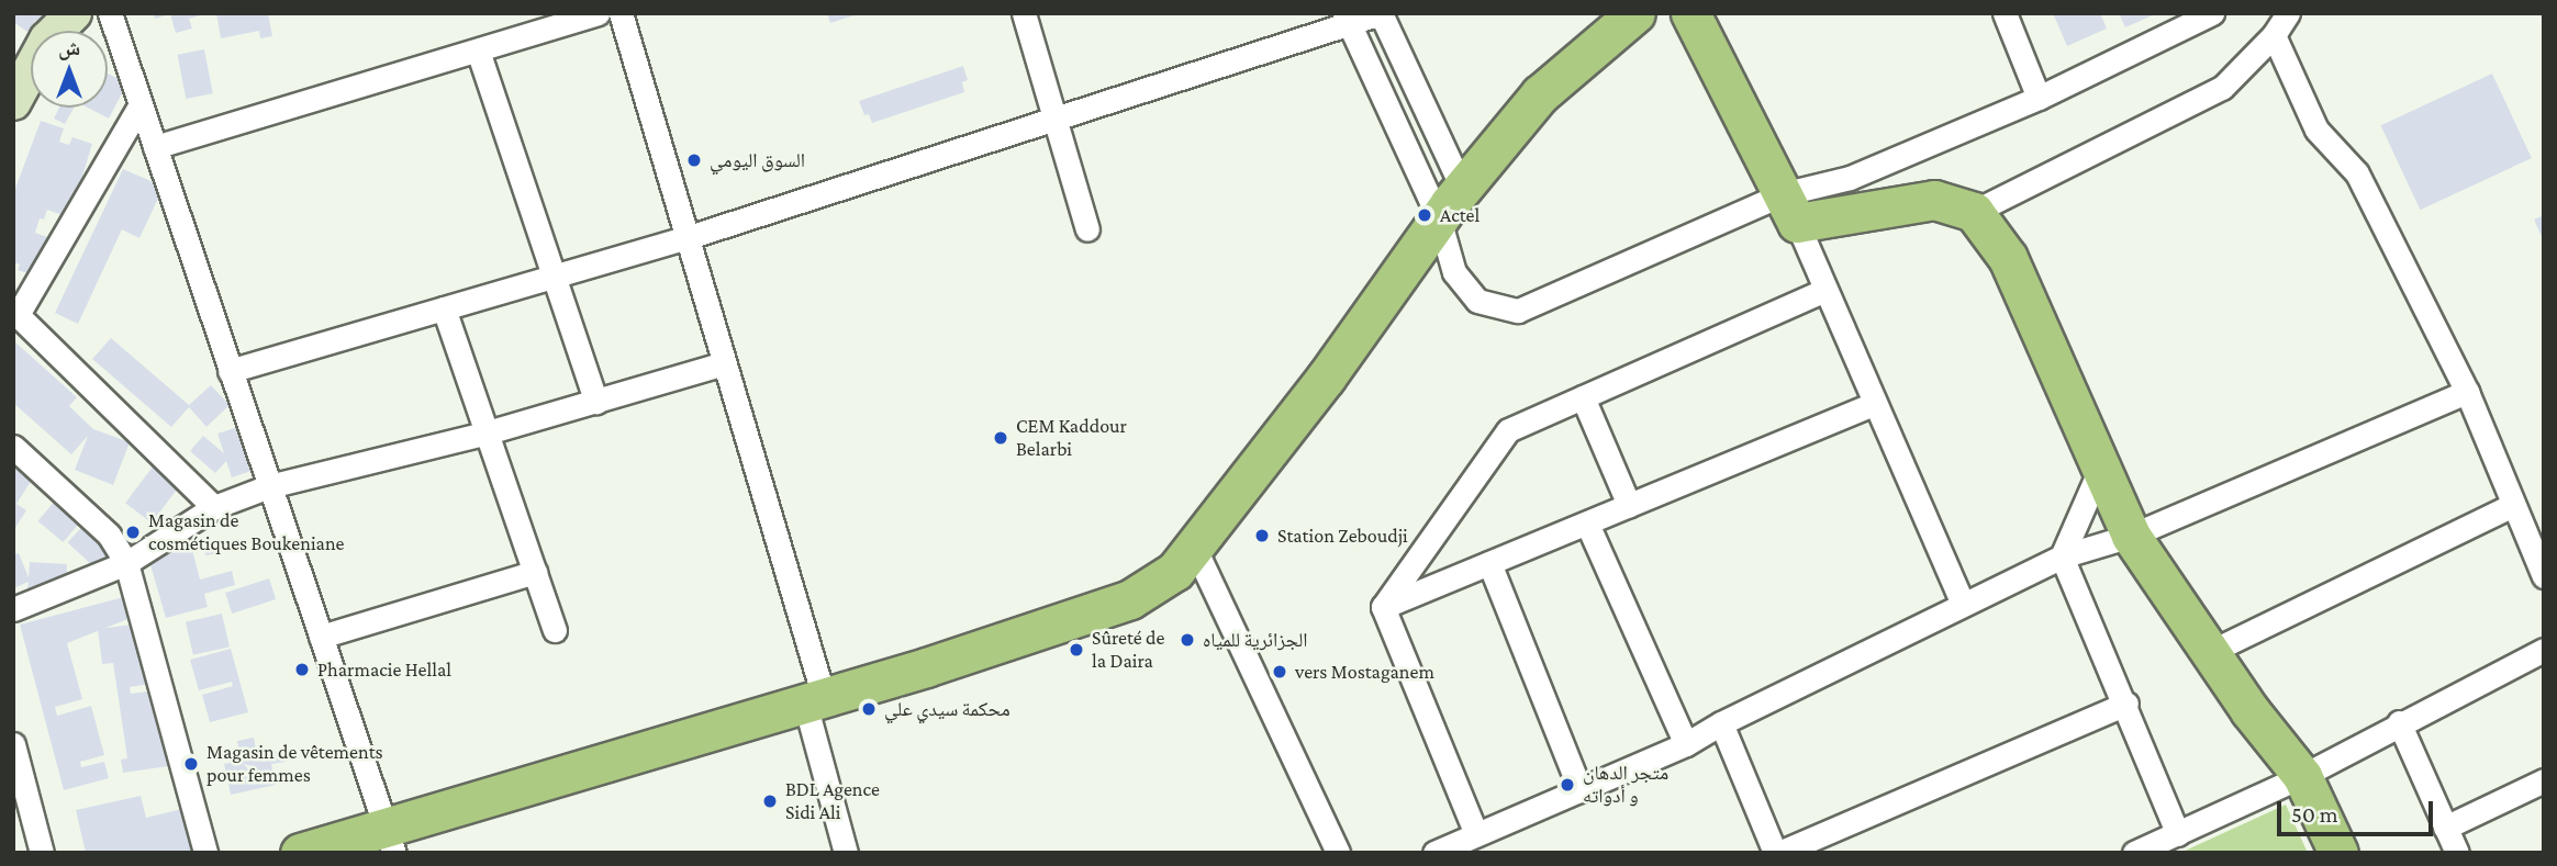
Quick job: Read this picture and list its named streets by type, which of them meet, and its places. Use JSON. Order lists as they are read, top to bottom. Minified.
{"places":["السوق اليومي","Actel","CEM Kaddour Belarbi","Magasin de cosmétiques Boukeniane","Station Zeboudji","الجزائرية للمياه","Sûreté de la Daira","Pharmacie Hellal","vers Mostaganem","محكمة سيدي علي","Magasin de vêtements pour femmes","متجر الدهان و أدواته","BDL Agence Sidi Ali"],"scale_bar":"50 m","north":"top"}
